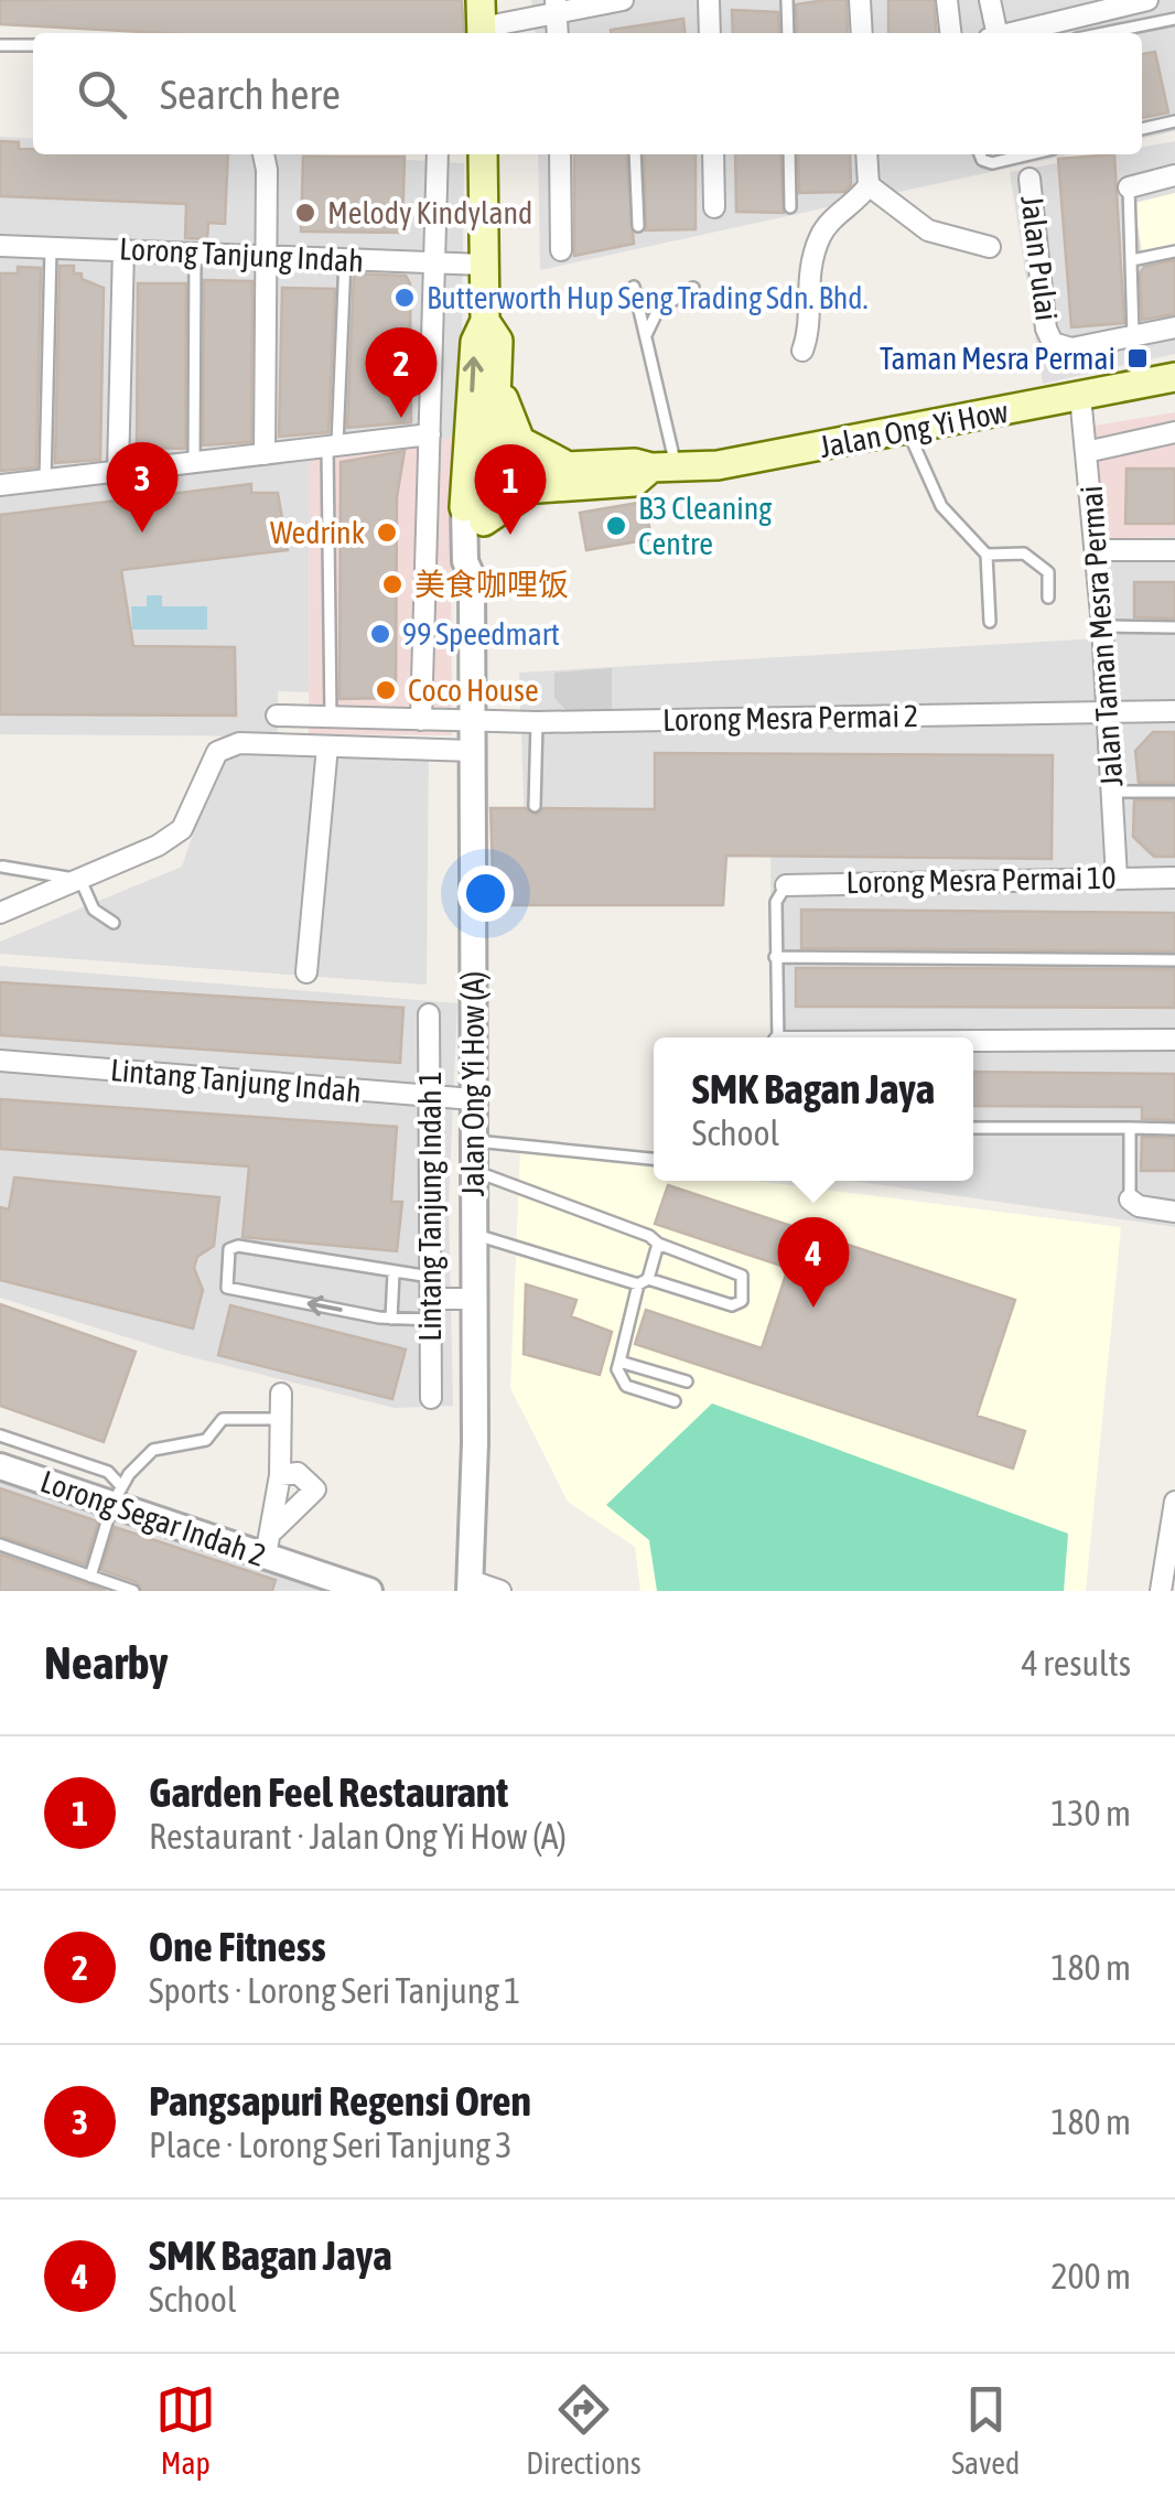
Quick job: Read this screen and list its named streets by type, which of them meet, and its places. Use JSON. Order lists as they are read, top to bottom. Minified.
{"streets":{"main road":["Jalan Ong Yi How"],"street":["Lorong Tanjung Indah","Jalan Pulai","Jalan Taman Mesra Permai","Lorong Mesra Permai 2","Lorong Mesra Permai 10","Lintang Tanjung Indah","Jalan Ong Yi How (A)","Lintang Tanjung Indah 1","Lorong Segar Indah 2"]},"crossings":[["Jalan Ong Yi How","Jalan Taman Mesra Permai"],["Jalan Taman Mesra Permai","Lorong Mesra Permai 2"],["Jalan Taman Mesra Permai","Lorong Mesra Permai 10"],["Lorong Mesra Permai 2","Jalan Ong Yi How (A)"],["Lintang Tanjung Indah","Jalan Ong Yi How (A)"],["Lintang Tanjung Indah","Lintang Tanjung Indah 1"]],"places":{"other":["Melody Kindyland","Butterworth Hup Seng Trading Sdn. Bhd.","B3 Cleaning Centre","Wedrink","美食咖哩饭","99 Speedmart","Coco House"],"transit":["Taman Mesra Permai"]},"page":{"search":"Search here","pins":["2","3","1","4"],"popup":["SMK Bagan Jaya","School"],"heading":["Nearby","4 results"],"list":[{"mark":"1","name":"Garden Feel Restaurant","note":"Restaurant · Jalan Ong Yi How (A)","value":"130 m"},{"mark":"2","name":"One Fitness","note":"Sports · Lorong Seri Tanjung 1","value":"180 m"},{"mark":"3","name":"Pangsapuri Regensi Oren","note":"Place · Lorong Seri Tanjung 3","value":"180 m"},{"mark":"4","name":"SMK Bagan Jaya","note":"School","value":"200 m"}],"nav":["Map","Directions","Saved"]}}
